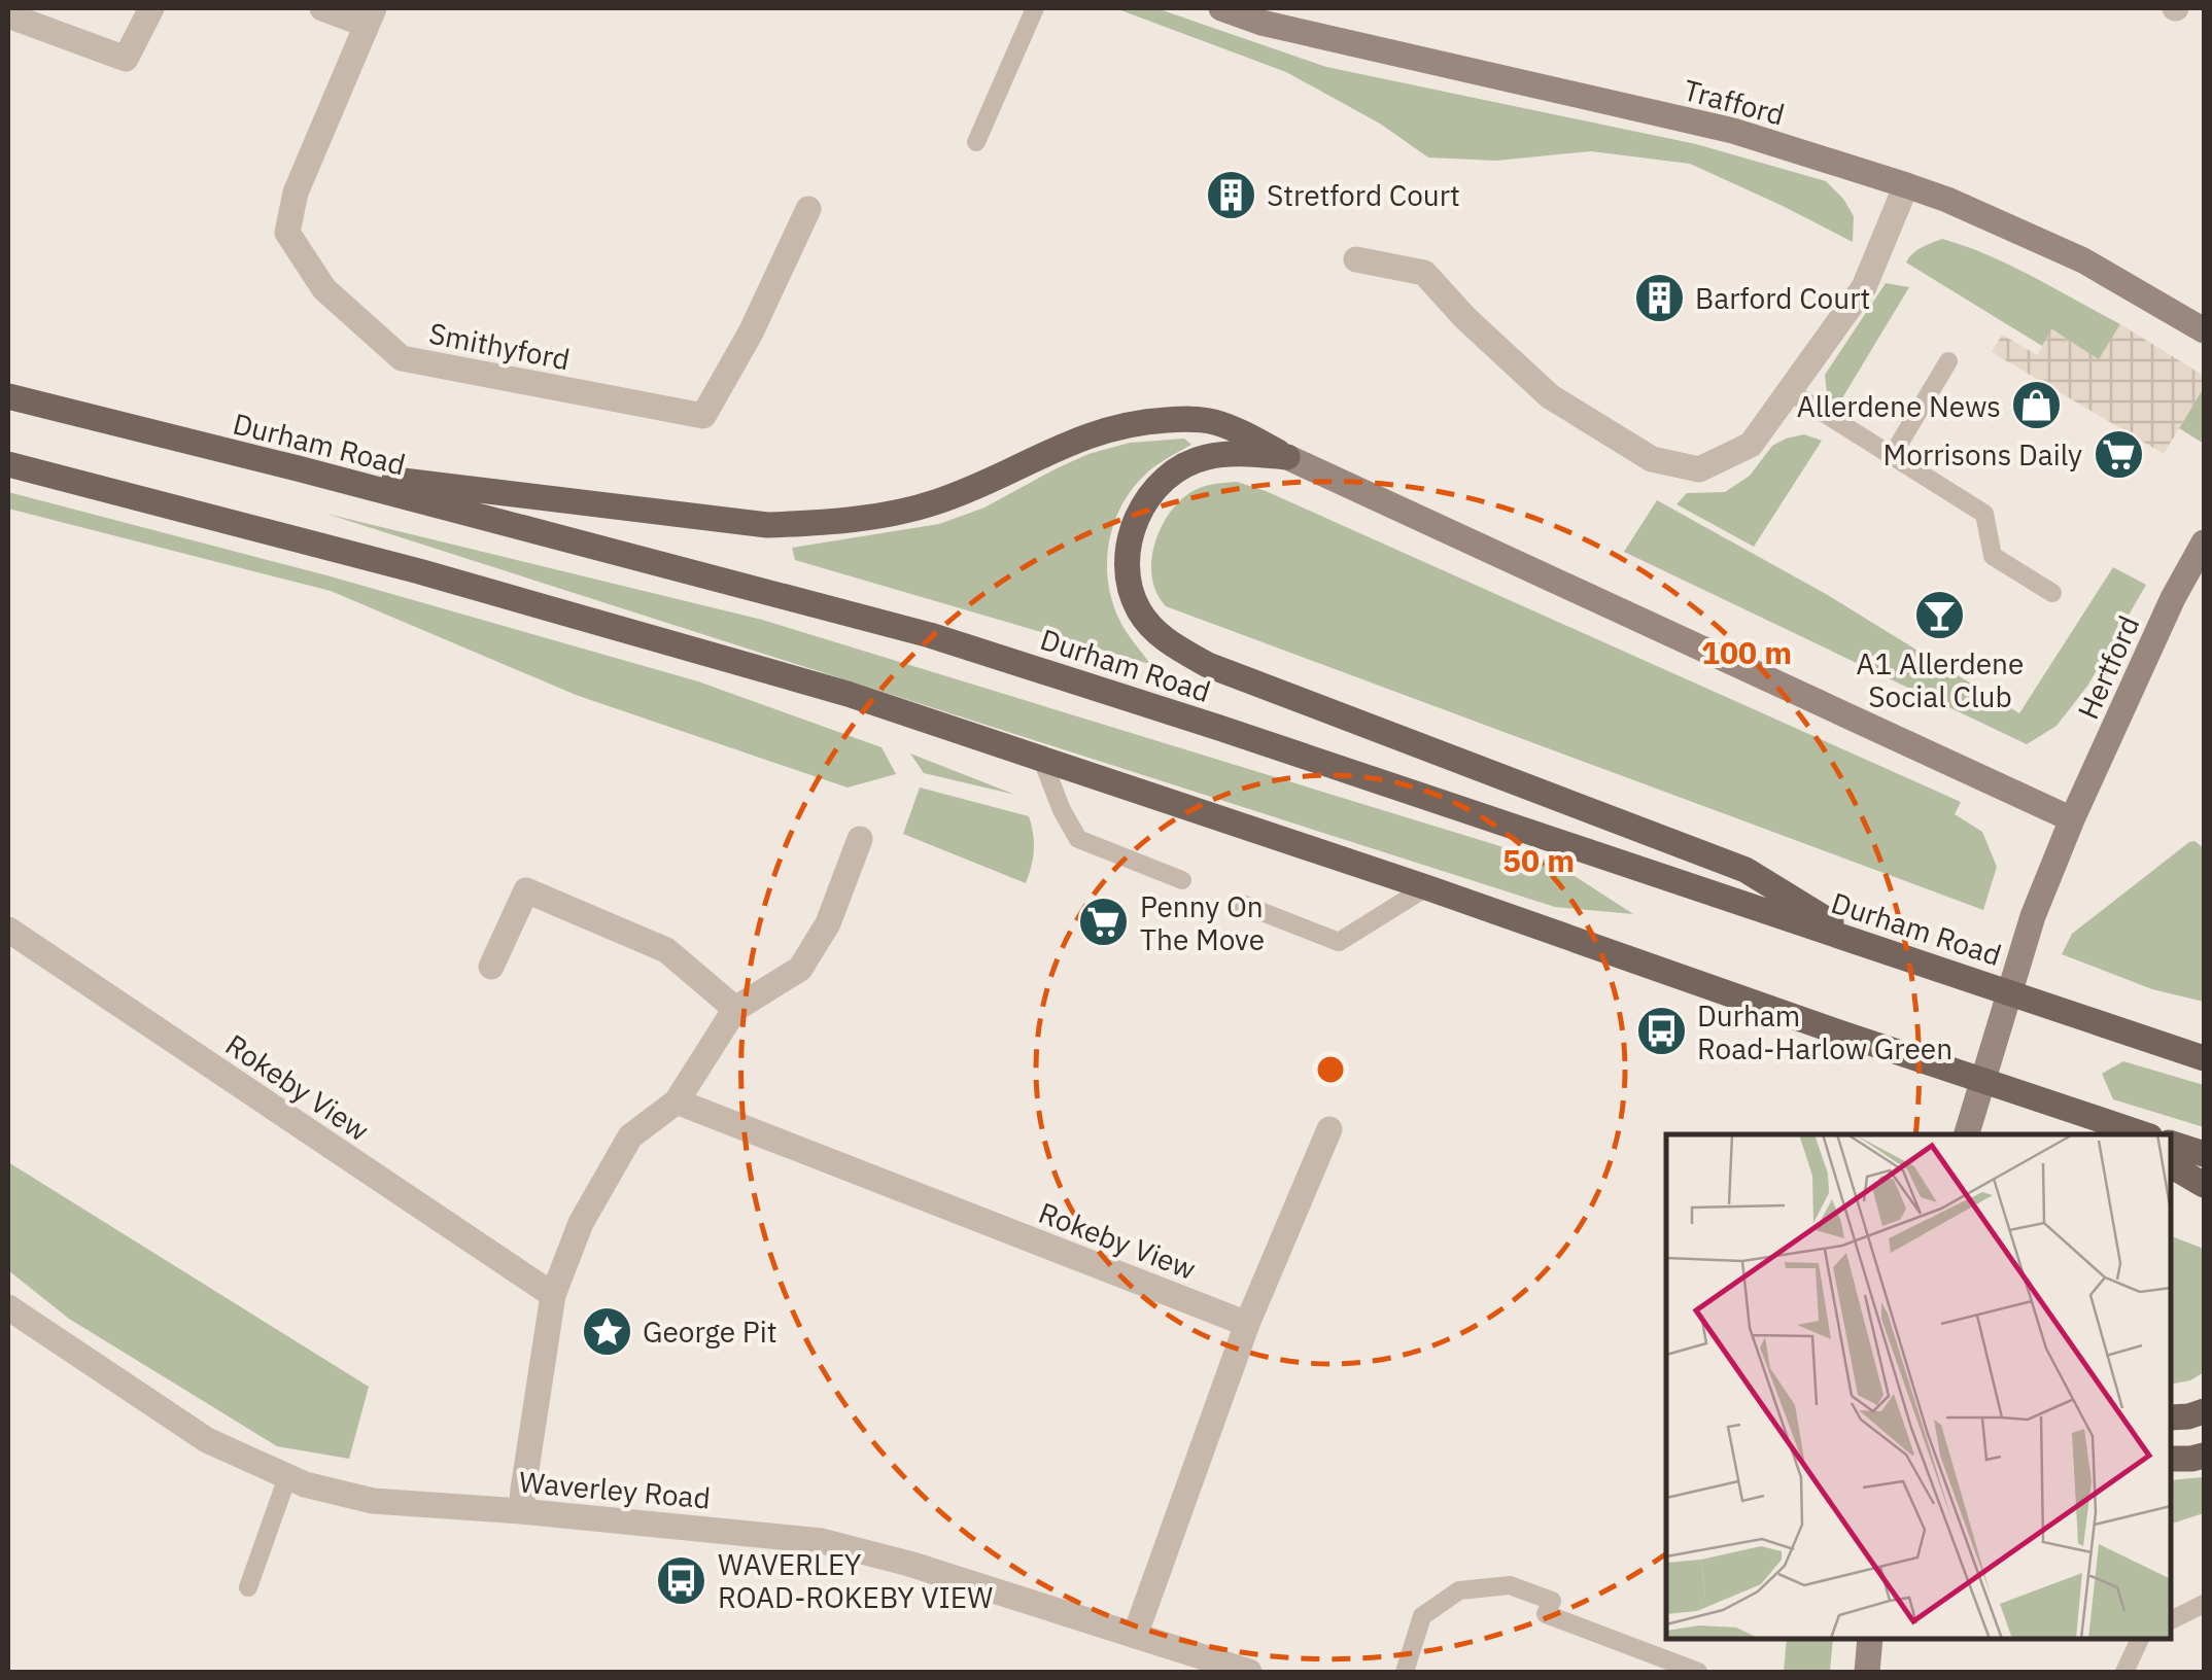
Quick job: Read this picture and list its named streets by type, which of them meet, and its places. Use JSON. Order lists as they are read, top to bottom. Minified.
{"streets":{"main road":["Durham Road"],"street":["Trafford","Smithyford","Hertford","Rokeby View","Waverley Road"]},"places":{"building":["Stretford Court","Barford Court"],"shop":["Allerdene News"],"supermarket":["Morrisons Daily","Penny On The Move"],"bar":["A1 Allerdene Social Club"],"bus stop":["Durham Road-Harlow Green","WAVERLEY ROAD-ROKEBY VIEW"],"place":["George Pit"]},"rings":["100 m","50 m"]}
